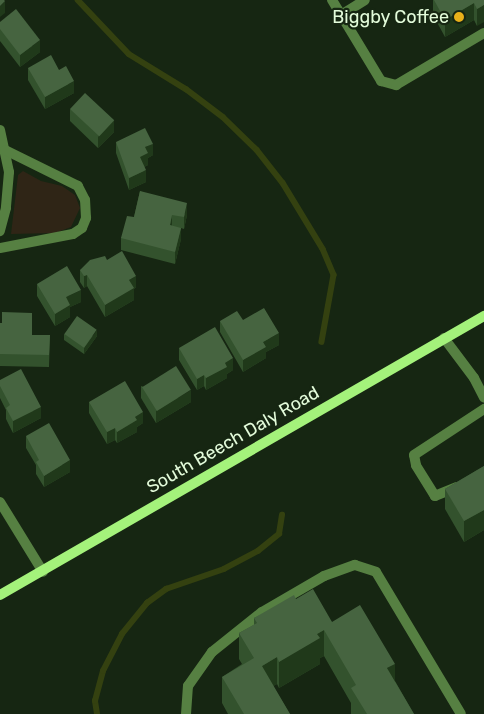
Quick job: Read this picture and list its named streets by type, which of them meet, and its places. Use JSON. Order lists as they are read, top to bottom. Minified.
{"streets":{"street":["South Beech Daly Road"]},"places":["Biggby Coffee"]}
